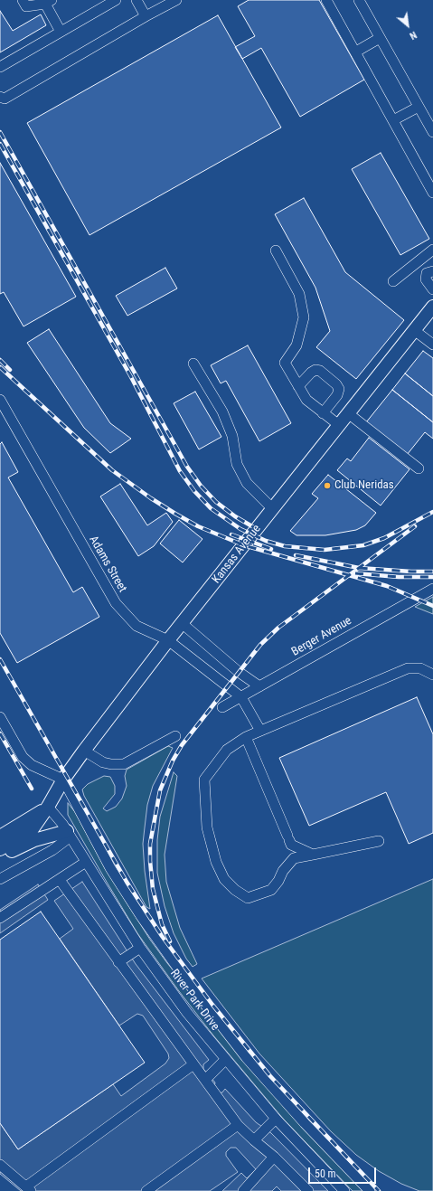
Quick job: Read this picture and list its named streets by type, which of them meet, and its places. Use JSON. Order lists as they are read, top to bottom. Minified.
{"streets":{"main road":["Kansas Avenue"],"street":["Adams Street","Berger Avenue","River Park Drive"]},"crossings":[["Kansas Avenue","Adams Street"],["Kansas Avenue","River Park Drive"],["Adams Street","Berger Avenue"]],"places":["Club Neridas"],"scale_bar":"50 m","north":"bottom right"}
